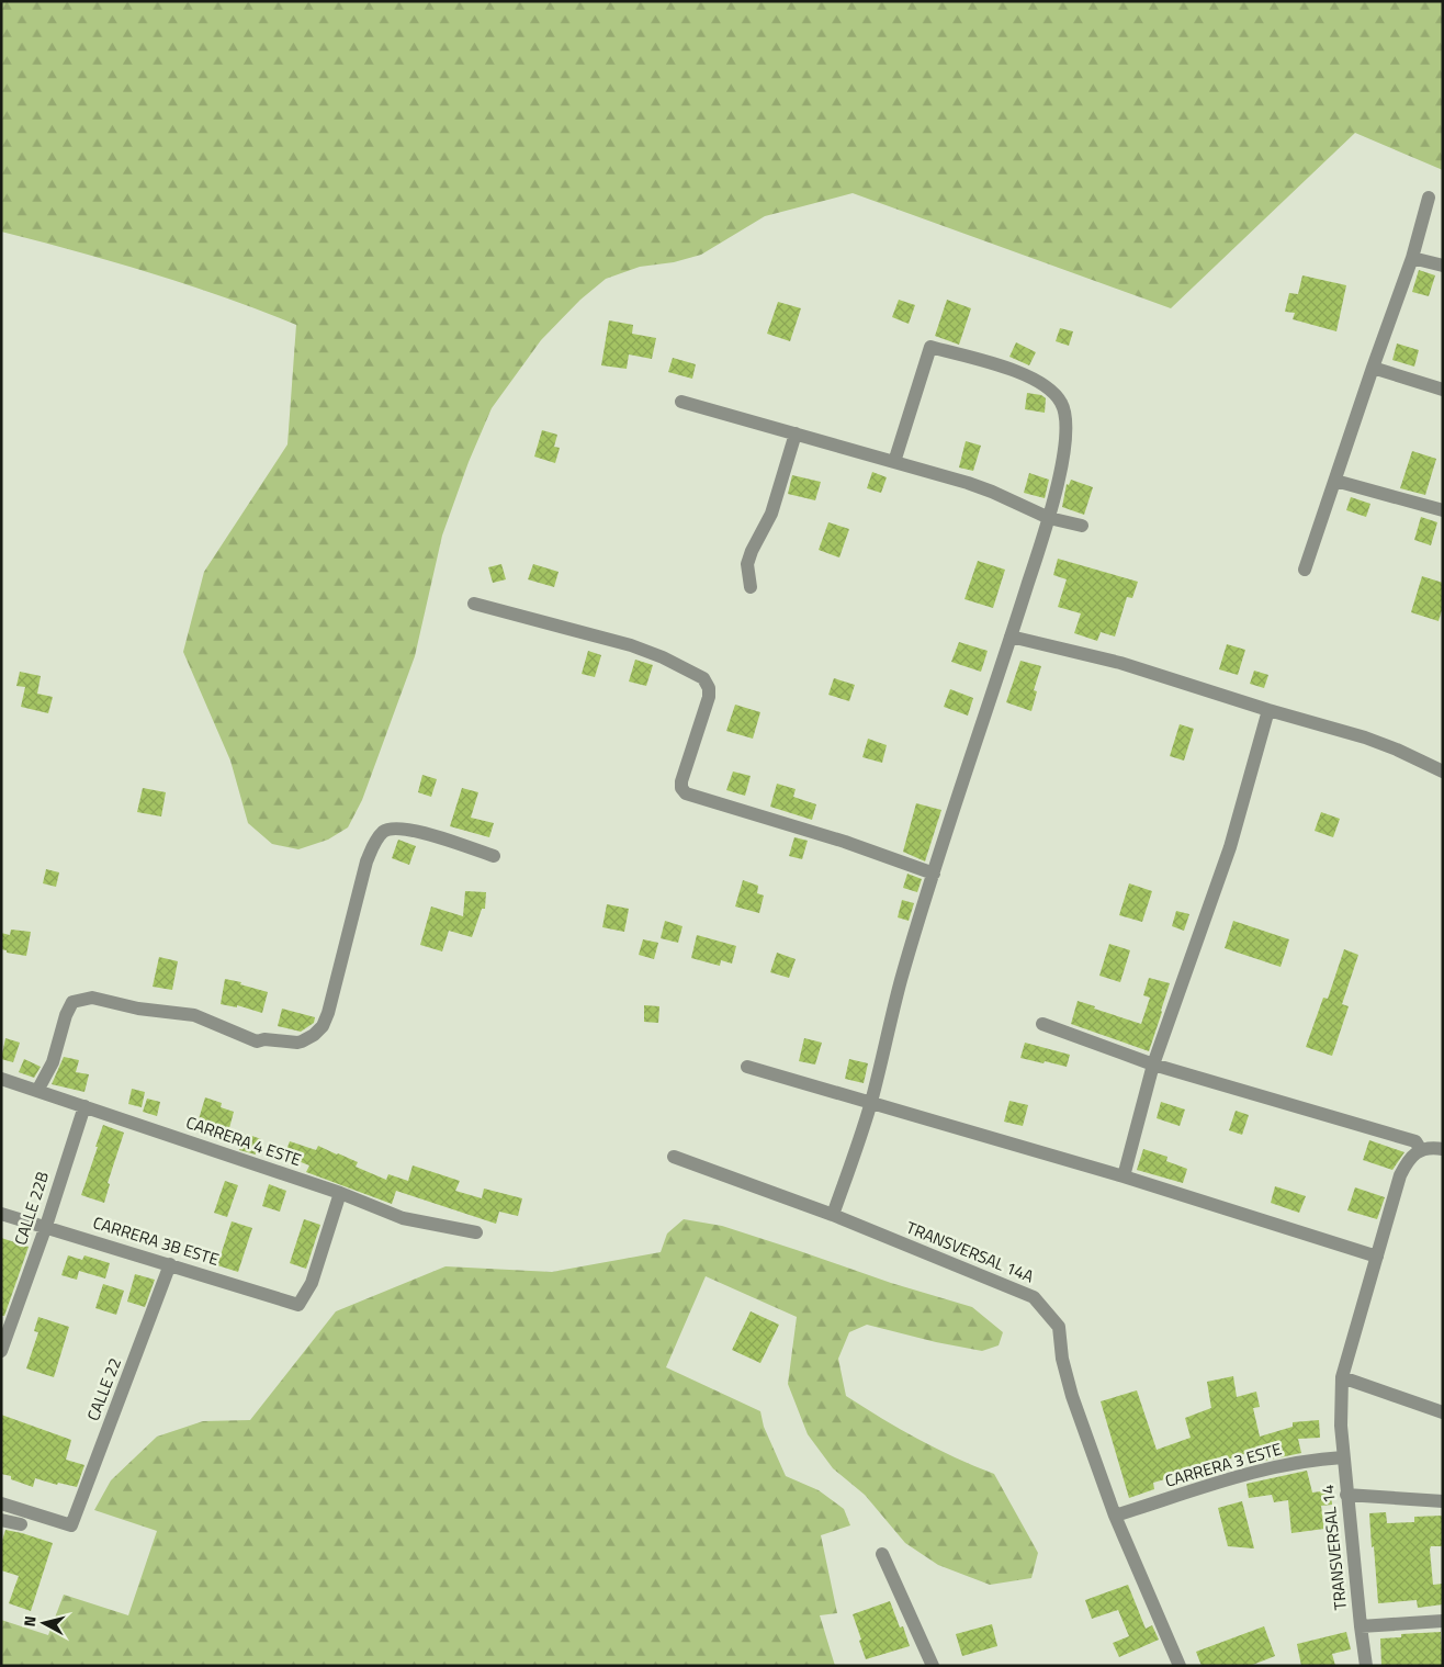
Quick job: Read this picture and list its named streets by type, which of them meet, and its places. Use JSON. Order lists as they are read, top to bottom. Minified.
{"streets":{"street":["CARRERA 4 ESTE","CALLE 22B","CARRERA 3B ESTE","TRANSVERSAL 14A","CALLE 22","CARRERA 3 ESTE","TRANSVERSAL 14"]},"crossings":[["CARRERA 4 ESTE","CALLE 22B"],["CARRERA 4 ESTE","CARRERA 3B ESTE"],["CALLE 22B","CARRERA 3B ESTE"],["CARRERA 3B ESTE","CALLE 22"],["TRANSVERSAL 14A","CARRERA 3 ESTE"],["CARRERA 3 ESTE","TRANSVERSAL 14"]],"north":"left"}
